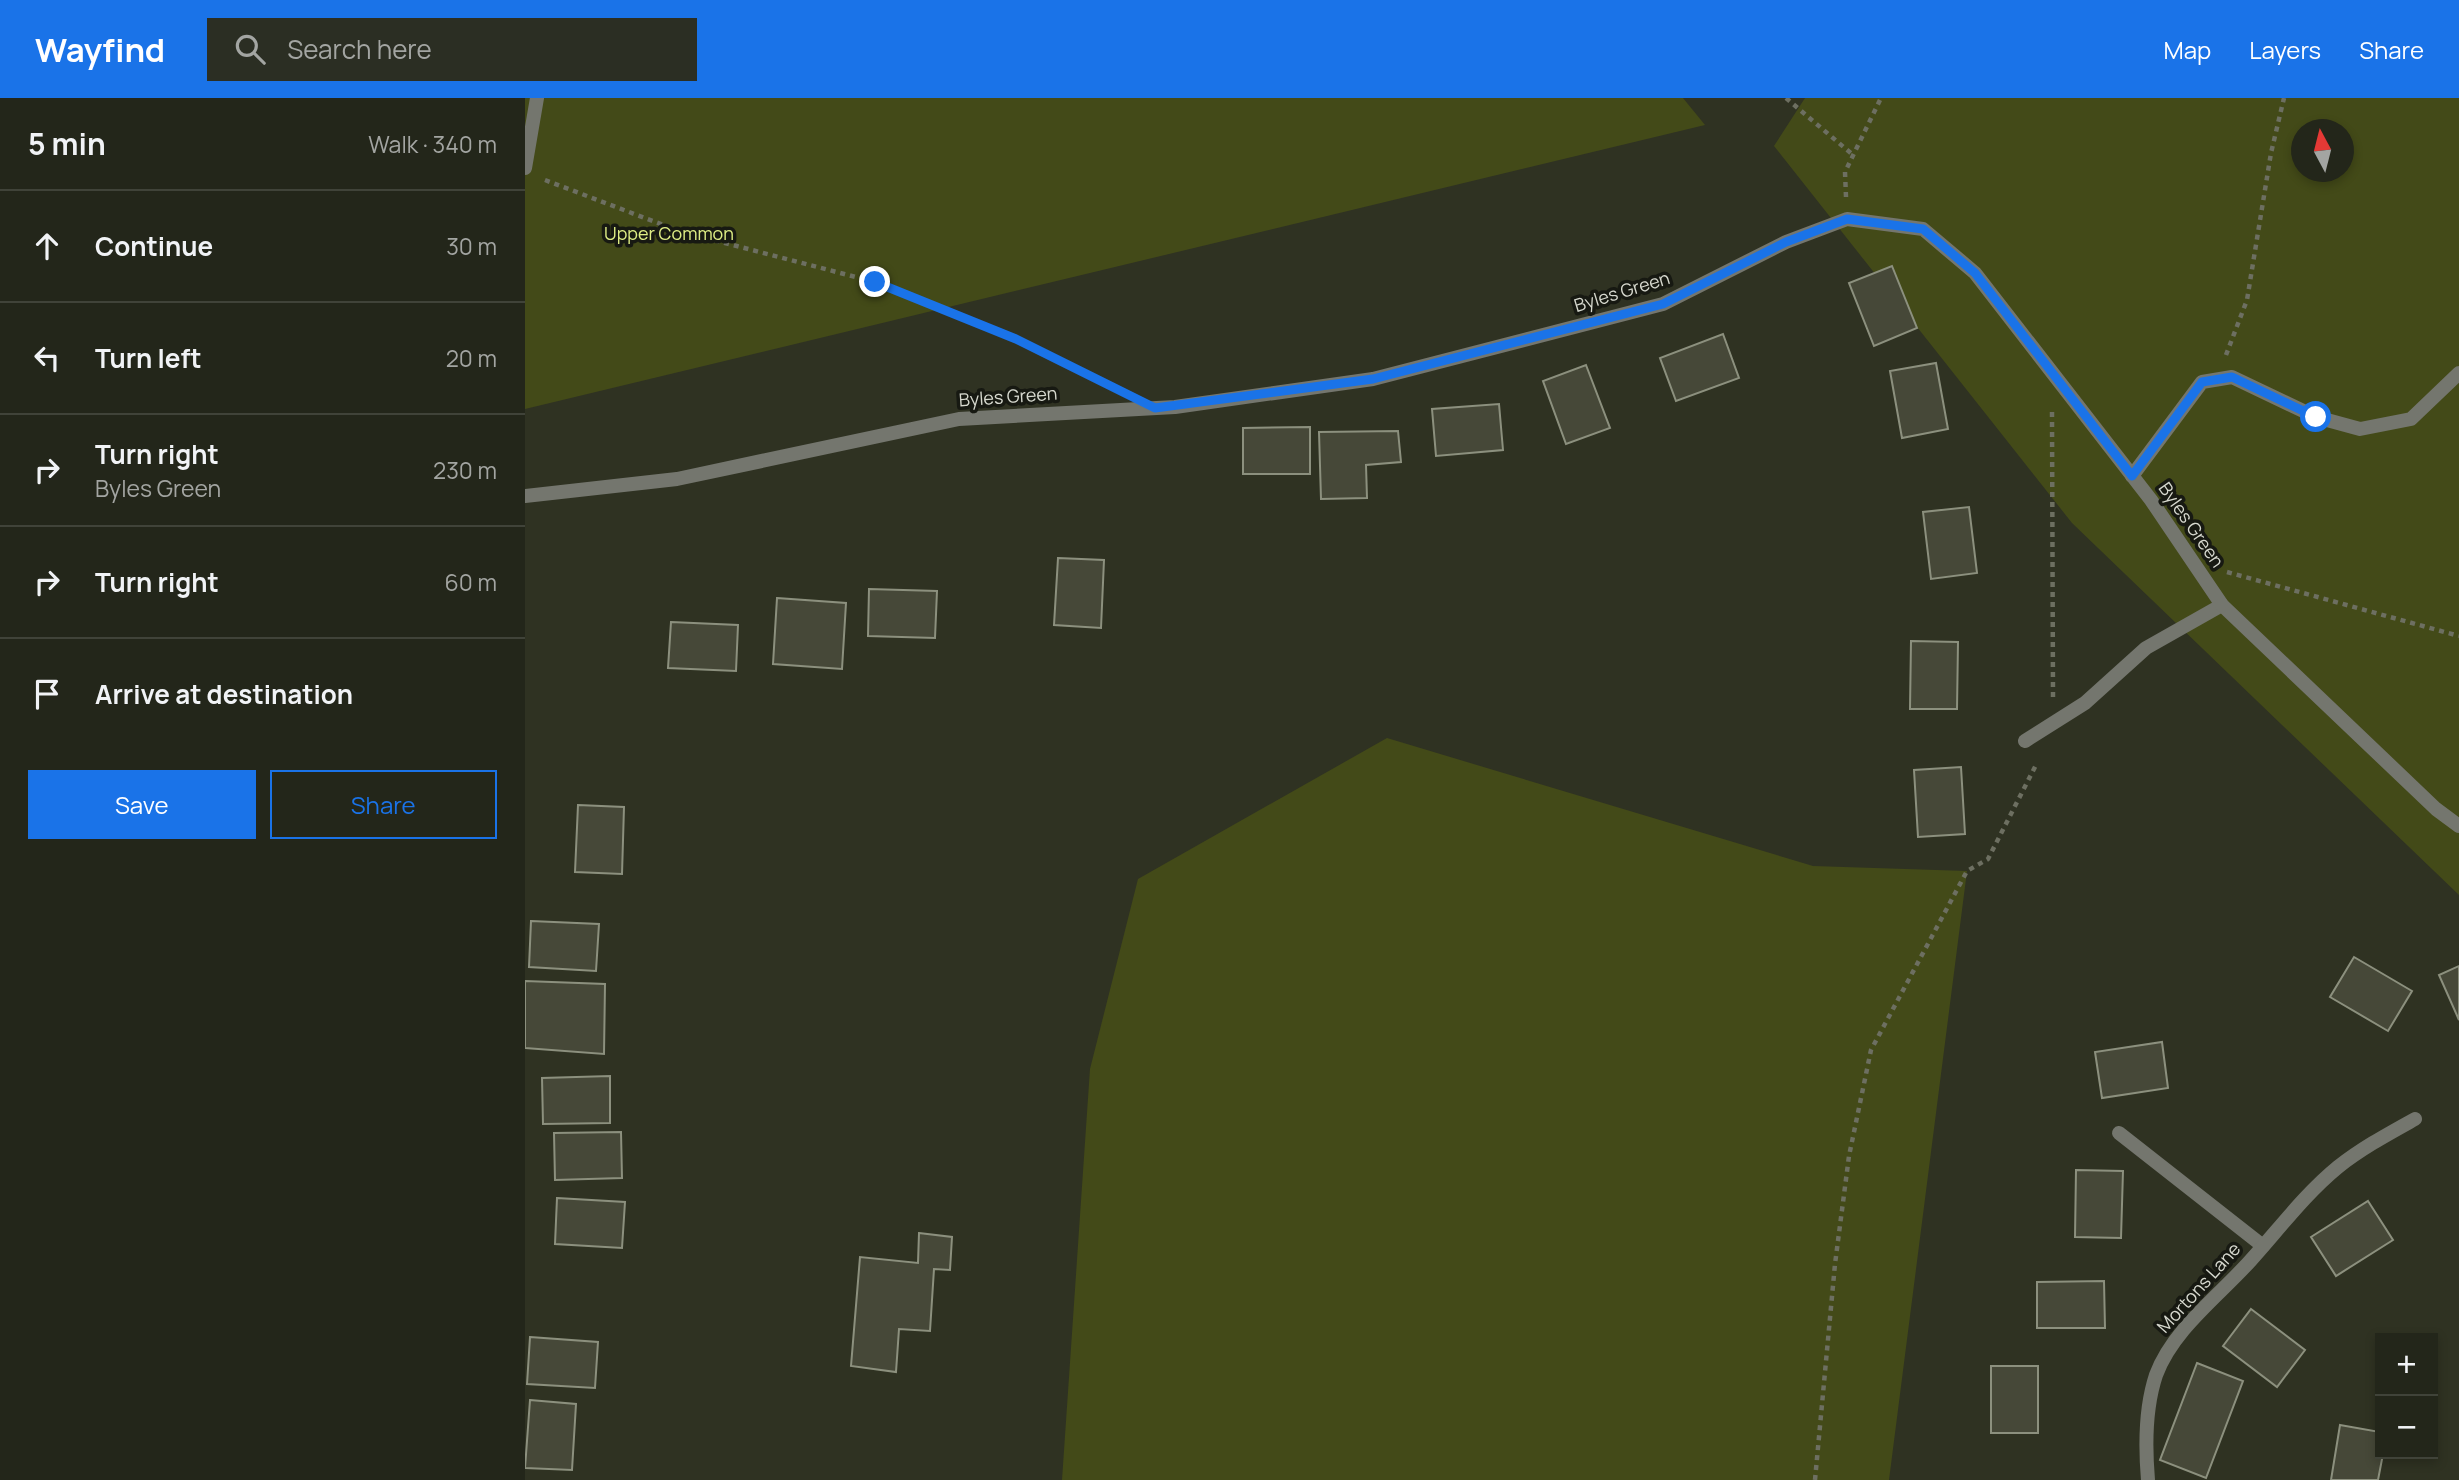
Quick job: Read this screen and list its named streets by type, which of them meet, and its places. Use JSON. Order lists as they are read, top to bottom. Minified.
{"streets":{"street":["Byles Green","Mortons Lane"]},"parks":["Upper Common"],"north":"top","page":{"header":"Wayfind","search":"Search here","nav":["Map","Layers","Share"],"heading":["5 min","Walk · 340 m"],"list":[["Continue","30 m"],["Turn left","20 m"],["Turn right","Byles Green","230 m"],["Turn right","60 m"],"Arrive at destination"],"buttons":["Save","Share"],"map_buttons":["+","−"]}}
